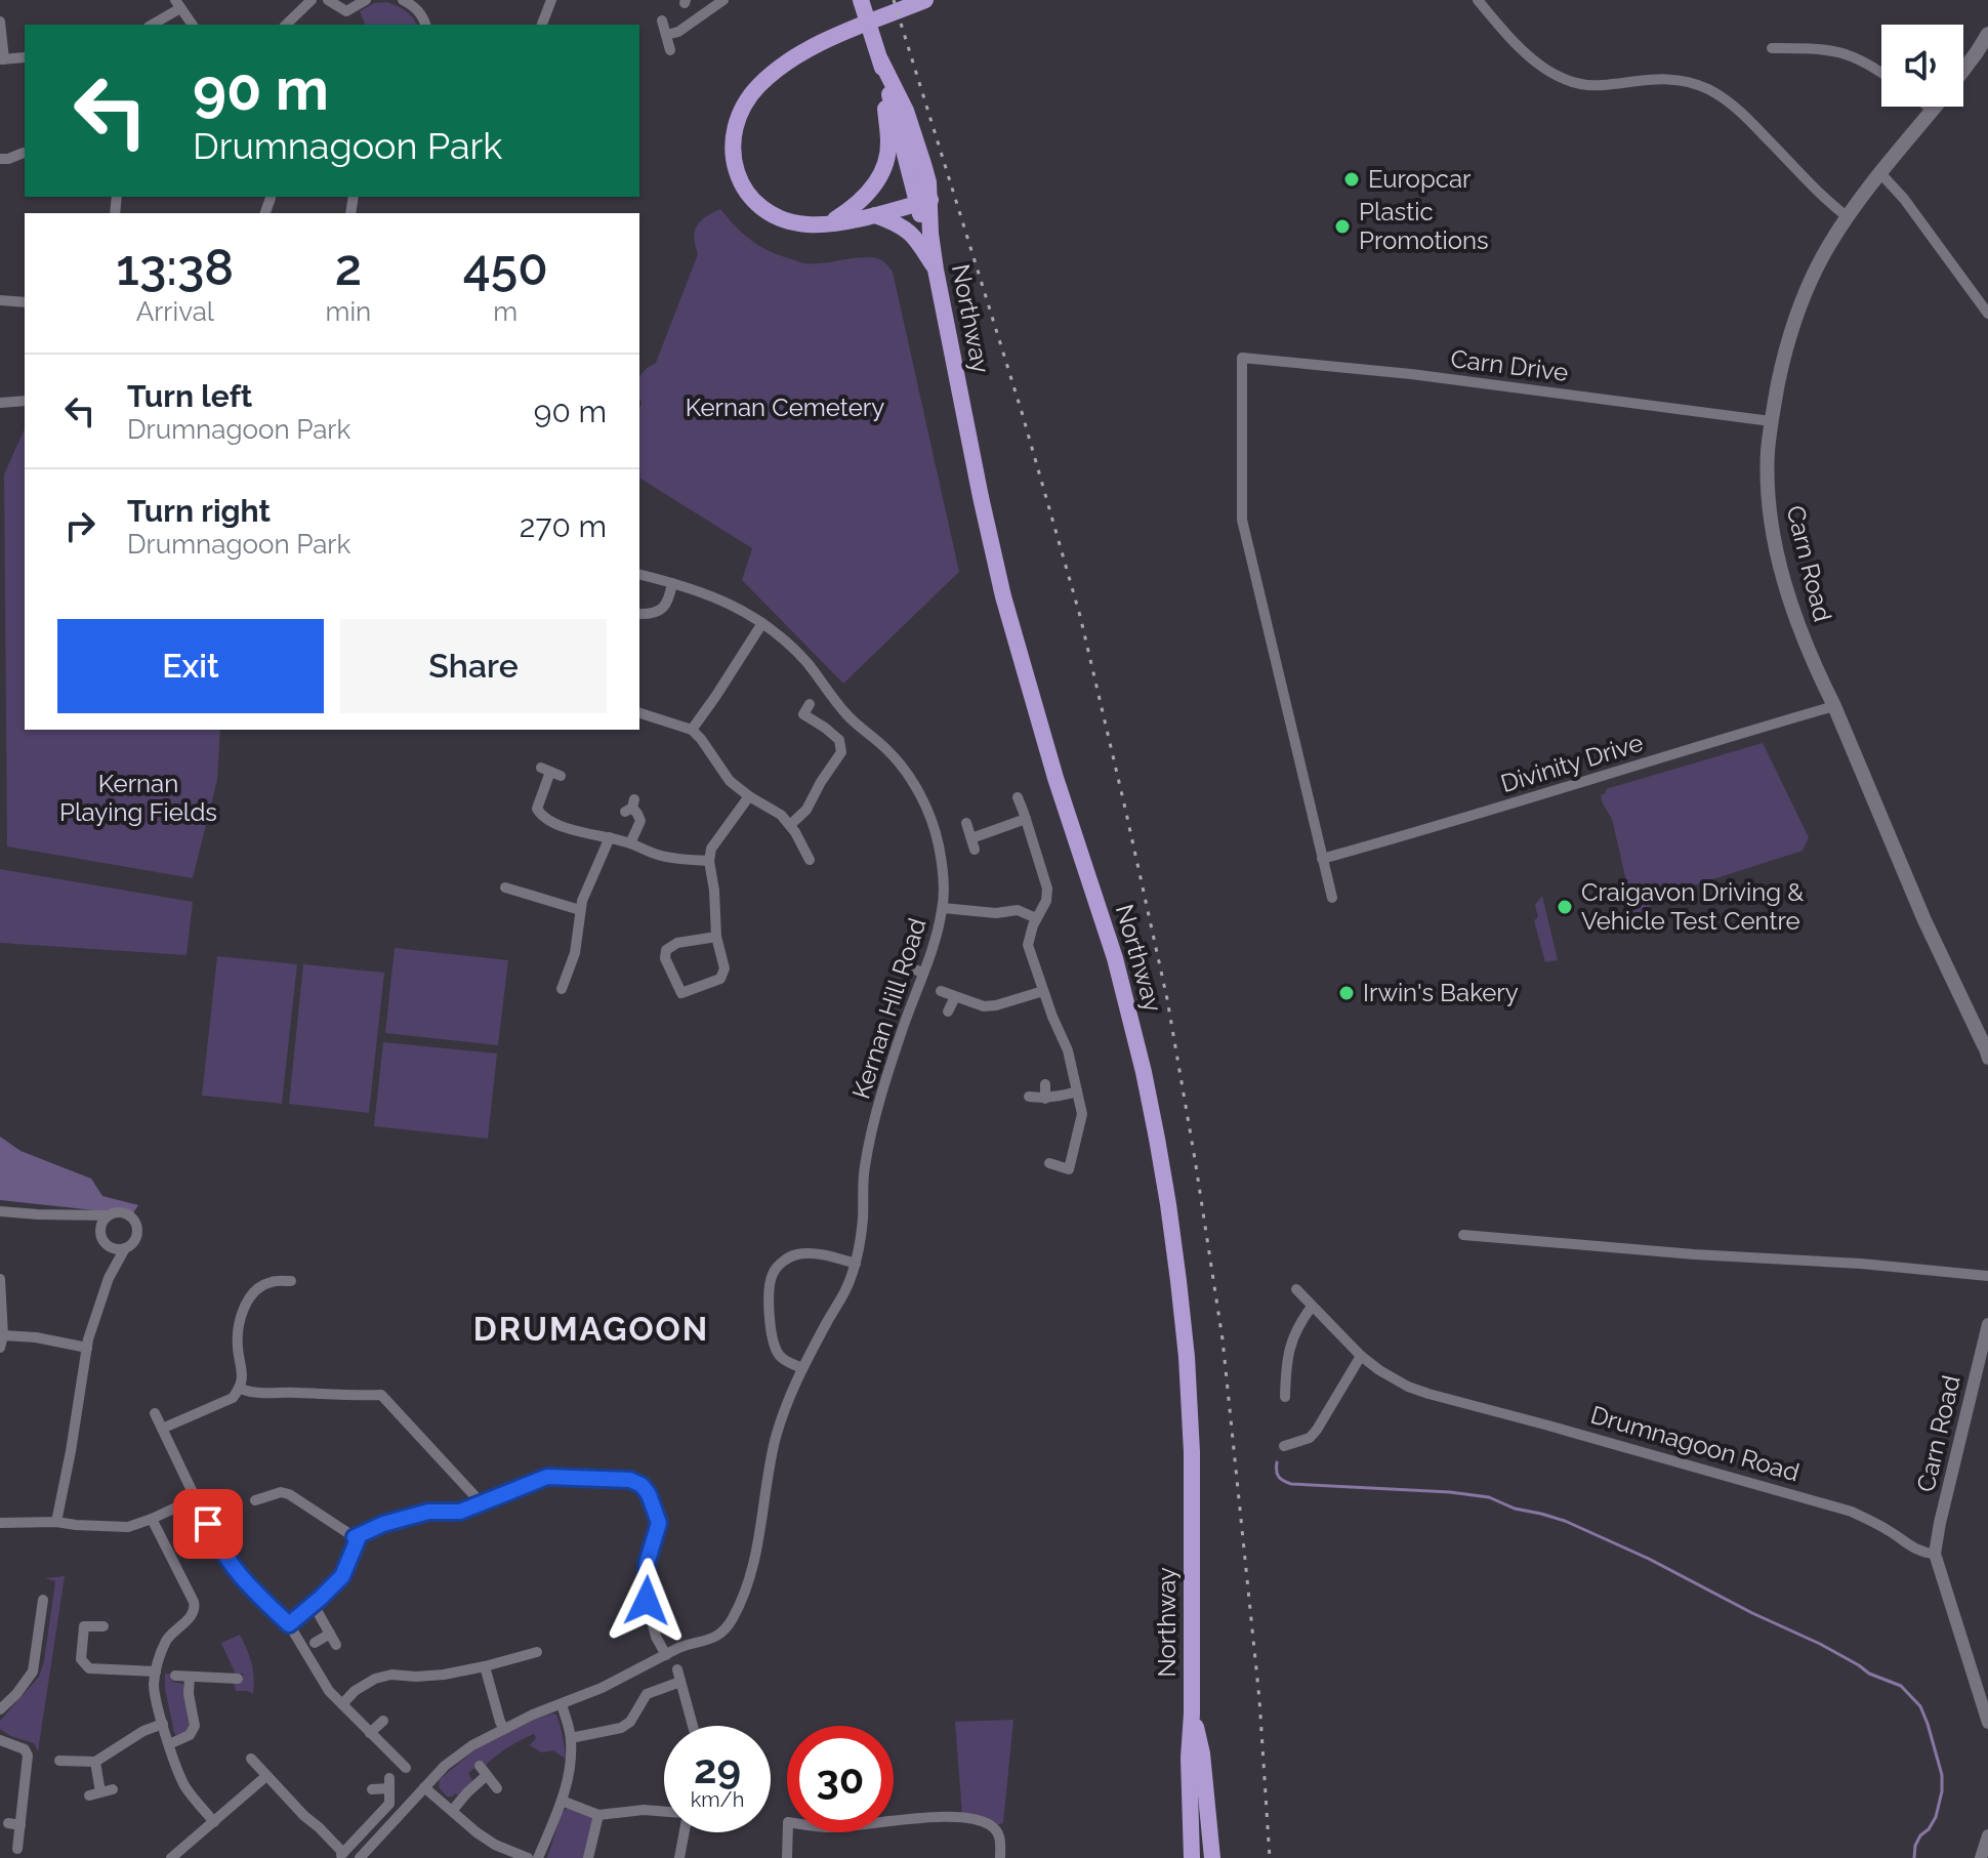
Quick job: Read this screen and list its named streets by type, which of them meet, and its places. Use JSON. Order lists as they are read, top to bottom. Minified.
{"streets":{"highway":["Northway"],"main road":["Carn Road"],"street":["Carn Drive","Divinity Drive","Kernan Hill Road","Drumnagoon Road"]},"crossings":[["Carn Drive","Carn Road"],["Carn Drive","Divinity Drive"],["Carn Road","Divinity Drive"],["Carn Road","Drumnagoon Road"]],"districts":["DRUMAGOON"],"parks":["Kernan Cemetery","Kernan Playing Fields"],"places":["Europcar","Plastic Promotions","Craigavon Driving & Vehicle Test Centre","Irwin's Bakery"],"page":{"turn":["90 m","Drumnagoon Park"],"eta":["13:38","Arrival","2","min","450","m"],"list":[{"name":"Turn left","note":"Drumnagoon Park","value":"90 m"},{"name":"Turn right","note":"Drumnagoon Park","value":"270 m"}],"buttons":["Exit","Share"],"speed":"29 km/h","limit":"30"}}
